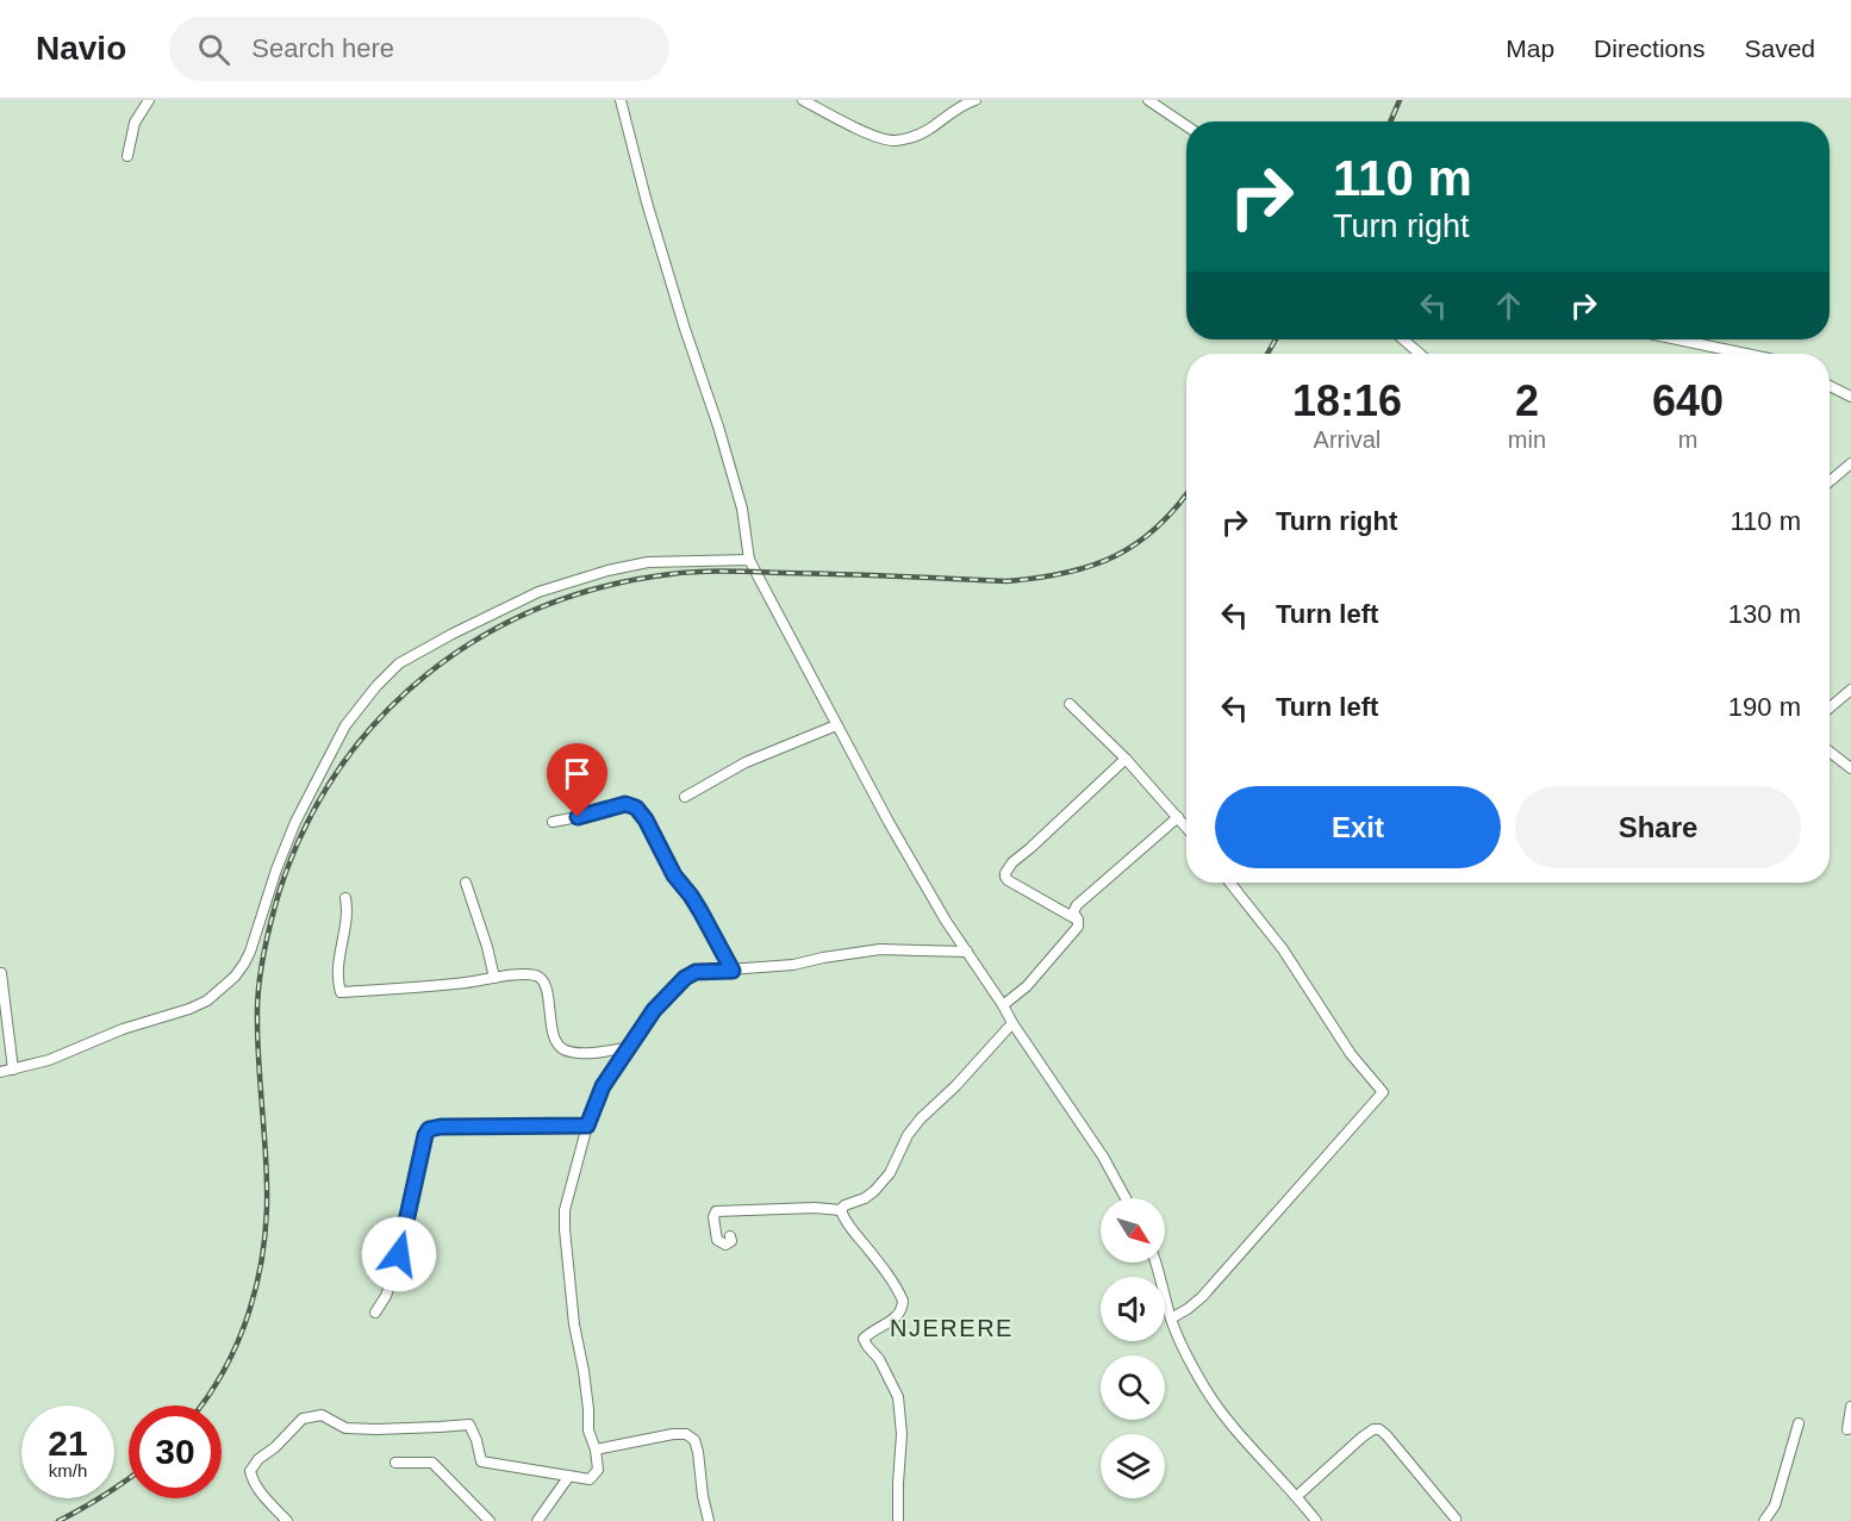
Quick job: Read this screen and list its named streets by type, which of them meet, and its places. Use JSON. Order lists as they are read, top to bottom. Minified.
{"districts":["NJERERE"],"north":"bottom right","page":{"header":"Navio","search":"Search here","nav":["Map","Directions","Saved"],"turn":["110 m","Turn right"],"eta":["18:16","Arrival","2","min","640","m"],"list":[{"name":"Turn right","value":"110 m"},{"name":"Turn left","value":"130 m"},{"name":"Turn left","value":"190 m"}],"buttons":["Exit","Share"],"speed":"21 km/h","limit":"30"}}
